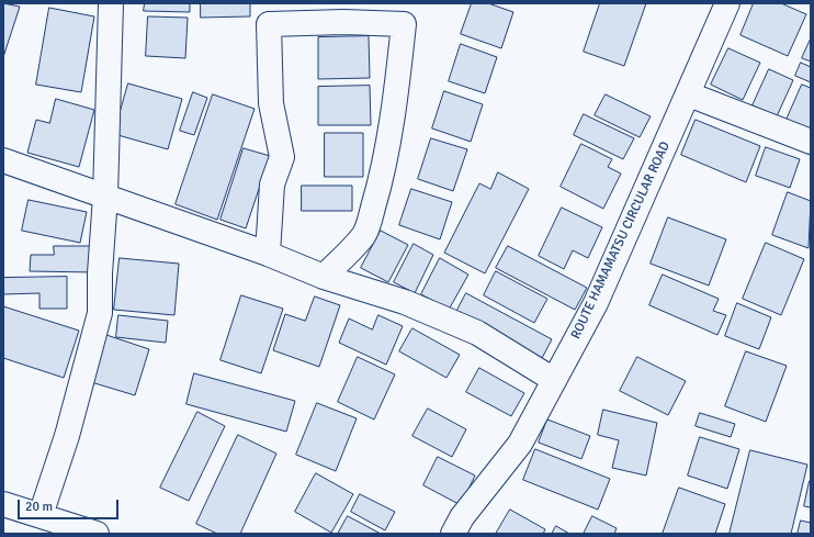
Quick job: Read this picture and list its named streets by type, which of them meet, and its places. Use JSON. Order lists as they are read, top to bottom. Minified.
{"streets":{"street":["ROUTE HAMAMATSU CIRCULAR ROAD"]},"scale_bar":"20 m"}
